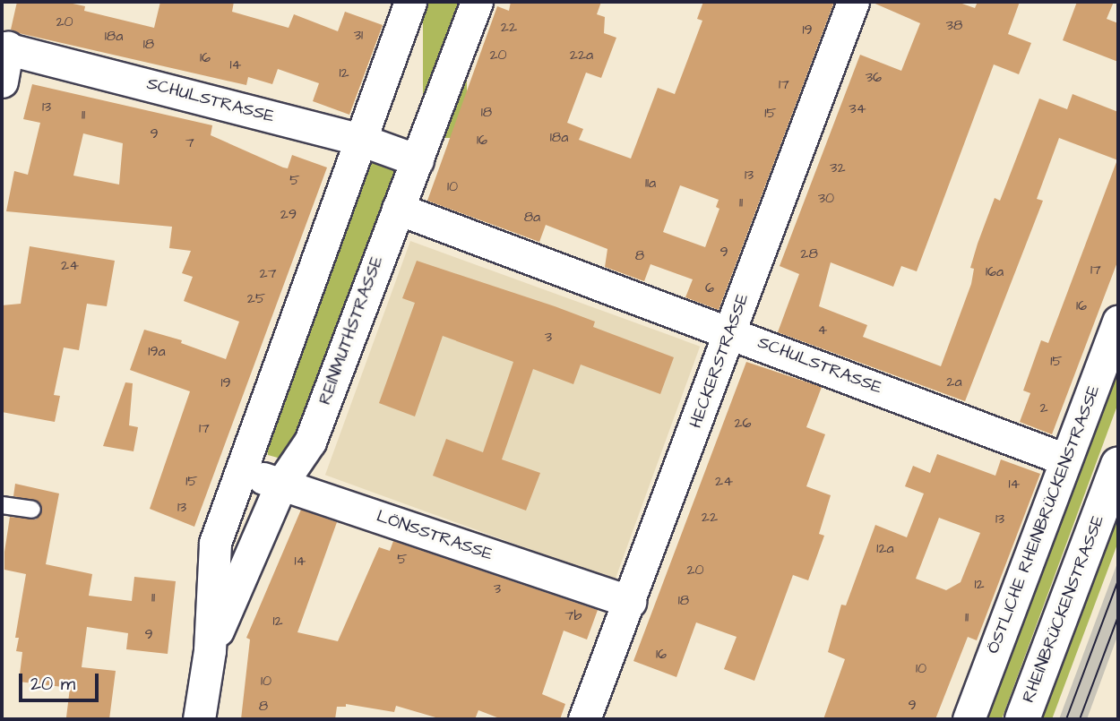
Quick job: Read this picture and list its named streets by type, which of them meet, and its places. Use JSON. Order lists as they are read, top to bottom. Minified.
{"streets":{"main road":["RHEINBRÜCKENSTRASSE"],"street":["SCHULSTRASSE","REINMUTHSTRASSE","HECKERSTRASSE","ÖSTLICHE RHEINBRÜCKENSTRASSE","LÖNSSTRASSE"]},"crossings":[["SCHULSTRASSE","REINMUTHSTRASSE"],["SCHULSTRASSE","HECKERSTRASSE"],["SCHULSTRASSE","ÖSTLICHE RHEINBRÜCKENSTRASSE"],["REINMUTHSTRASSE","LÖNSSTRASSE"],["HECKERSTRASSE","LÖNSSTRASSE"]],"house_numbers":["20","38","22","19","31","18a","18","20","22a","16","14","12","36","17","13","34","18","15","11","9","18a","16","7","32","13","5","11a","10","30","11","29","8a","9","28","8","24","17","16a","27","6","25","16","4","3","19a","15","2a","19","2","26","17","15","24","14","13","22","13","12a","5","14","20","12","3","11","18","7b","11","12","9","16","10","10","9","8"],"scale_bar":"20 m"}
